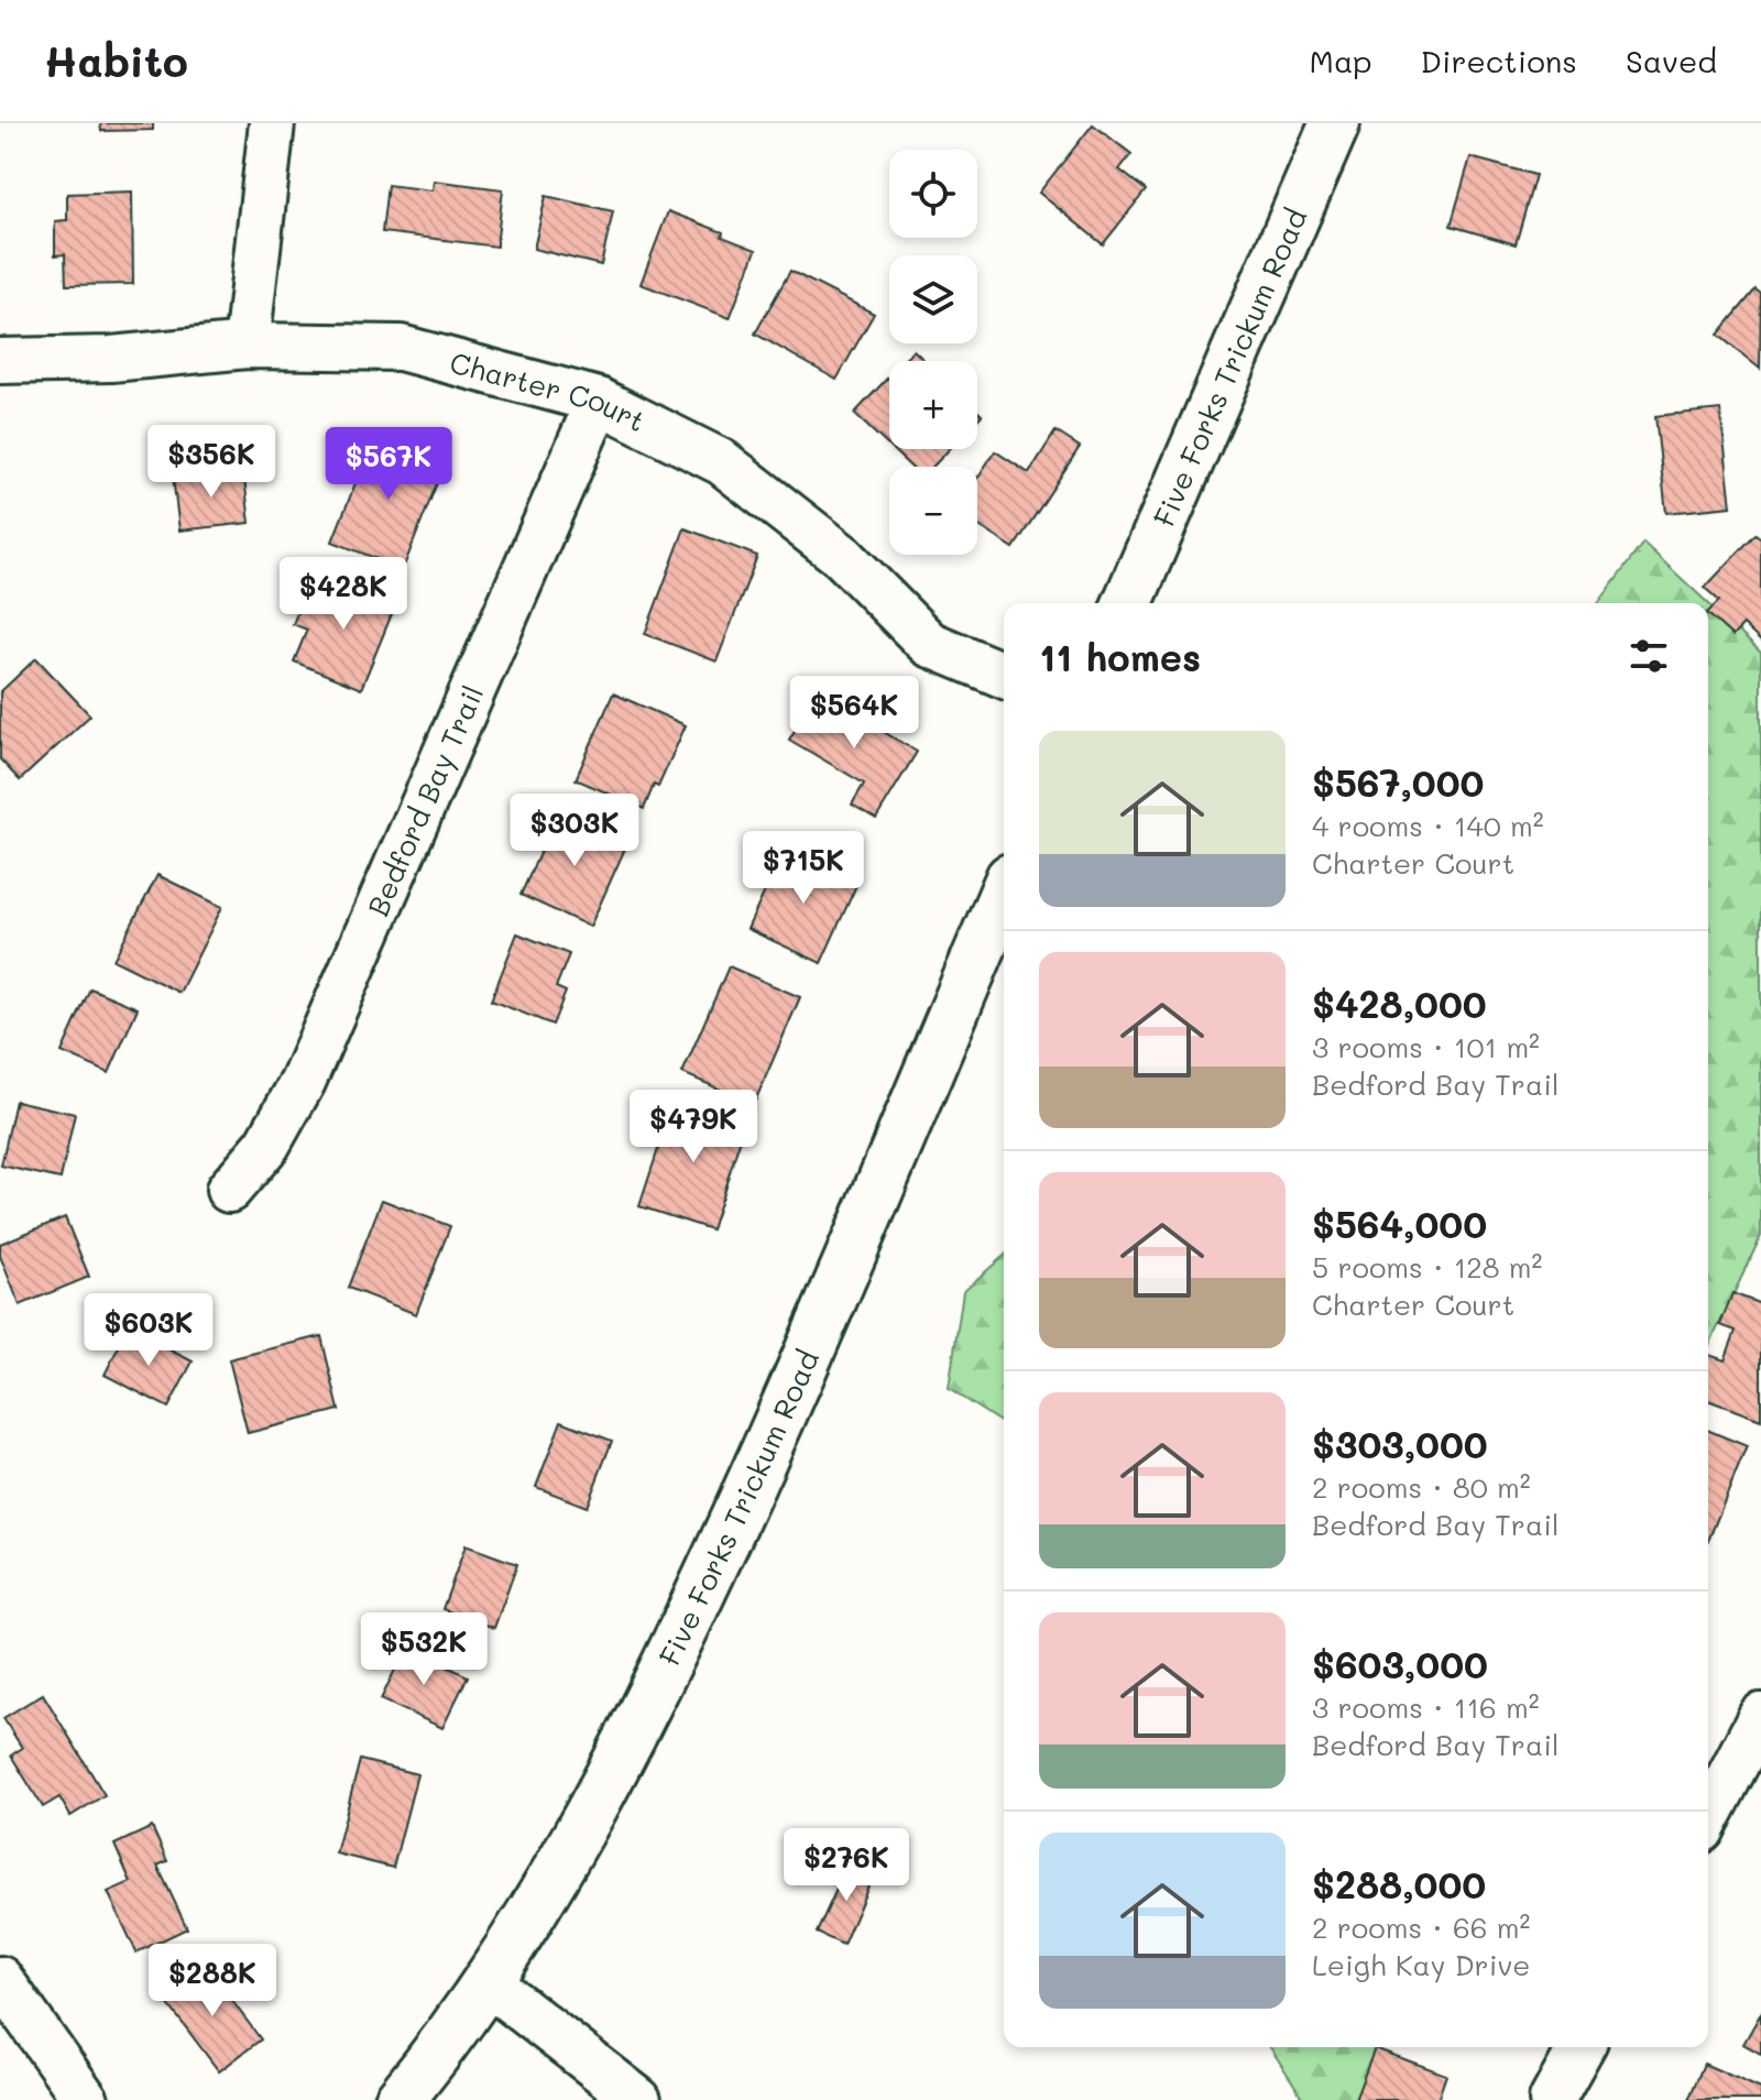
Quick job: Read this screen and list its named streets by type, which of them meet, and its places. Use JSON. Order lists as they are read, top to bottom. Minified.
{"streets":{"main road":["Five Forks Trickum Road"],"street":["Charter Court","Bedford Bay Trail"]},"crossings":[["Charter Court","Bedford Bay Trail"]],"page":{"header":"Habito","nav":["Map","Directions","Saved"],"map_buttons":["+","−"],"price":["$356K","$567K","$428K","$564K","$303K","$715K","$479K","$603K","$532K","$276K","$288K"],"heading":"11 homes","list":[{"name":"$567,000","note":"4 rooms · 140 m² · Charter Court"},{"name":"$428,000","note":"3 rooms · 101 m² · Bedford Bay Trail"},{"name":"$564,000","note":"5 rooms · 128 m² · Charter Court"},{"name":"$303,000","note":"2 rooms · 80 m² · Bedford Bay Trail"},{"name":"$603,000","note":"3 rooms · 116 m² · Bedford Bay Trail"},{"name":"$288,000","note":"2 rooms · 66 m² · Leigh Kay Drive"}]}}
